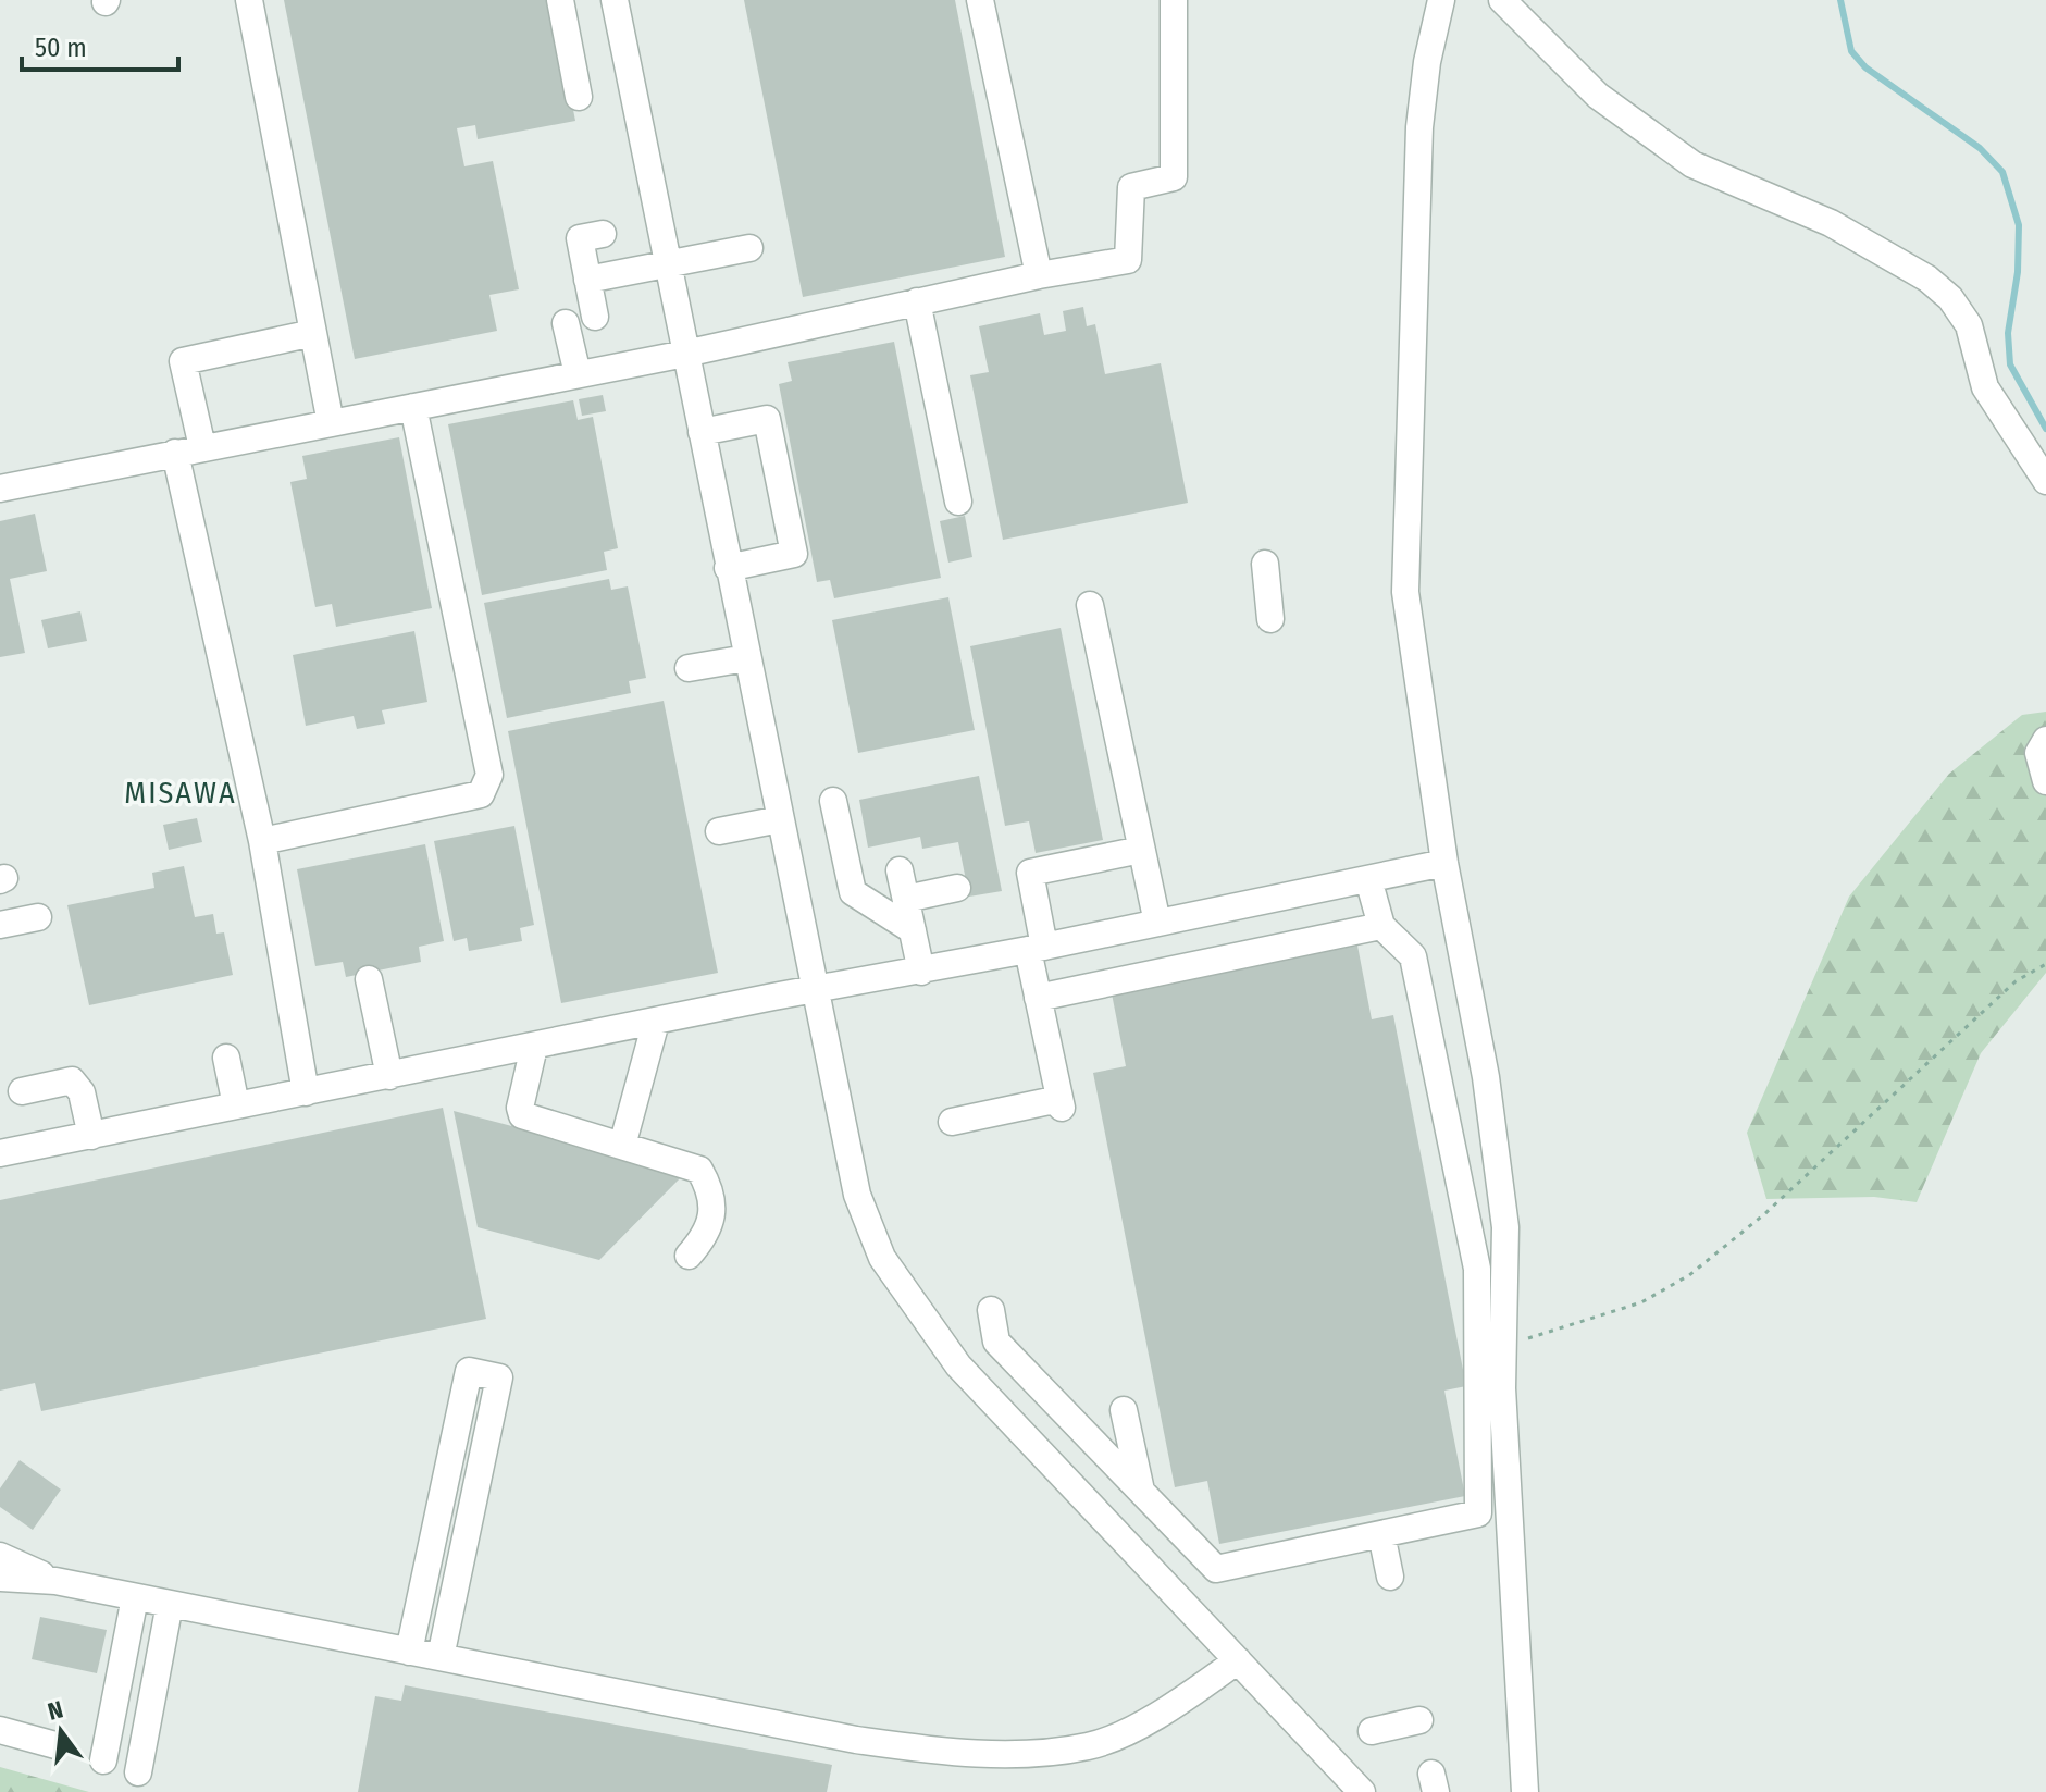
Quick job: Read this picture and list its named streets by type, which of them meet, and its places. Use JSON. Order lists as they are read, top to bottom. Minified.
{"districts":["MISAWA"],"scale_bar":"50 m","north":"top"}
